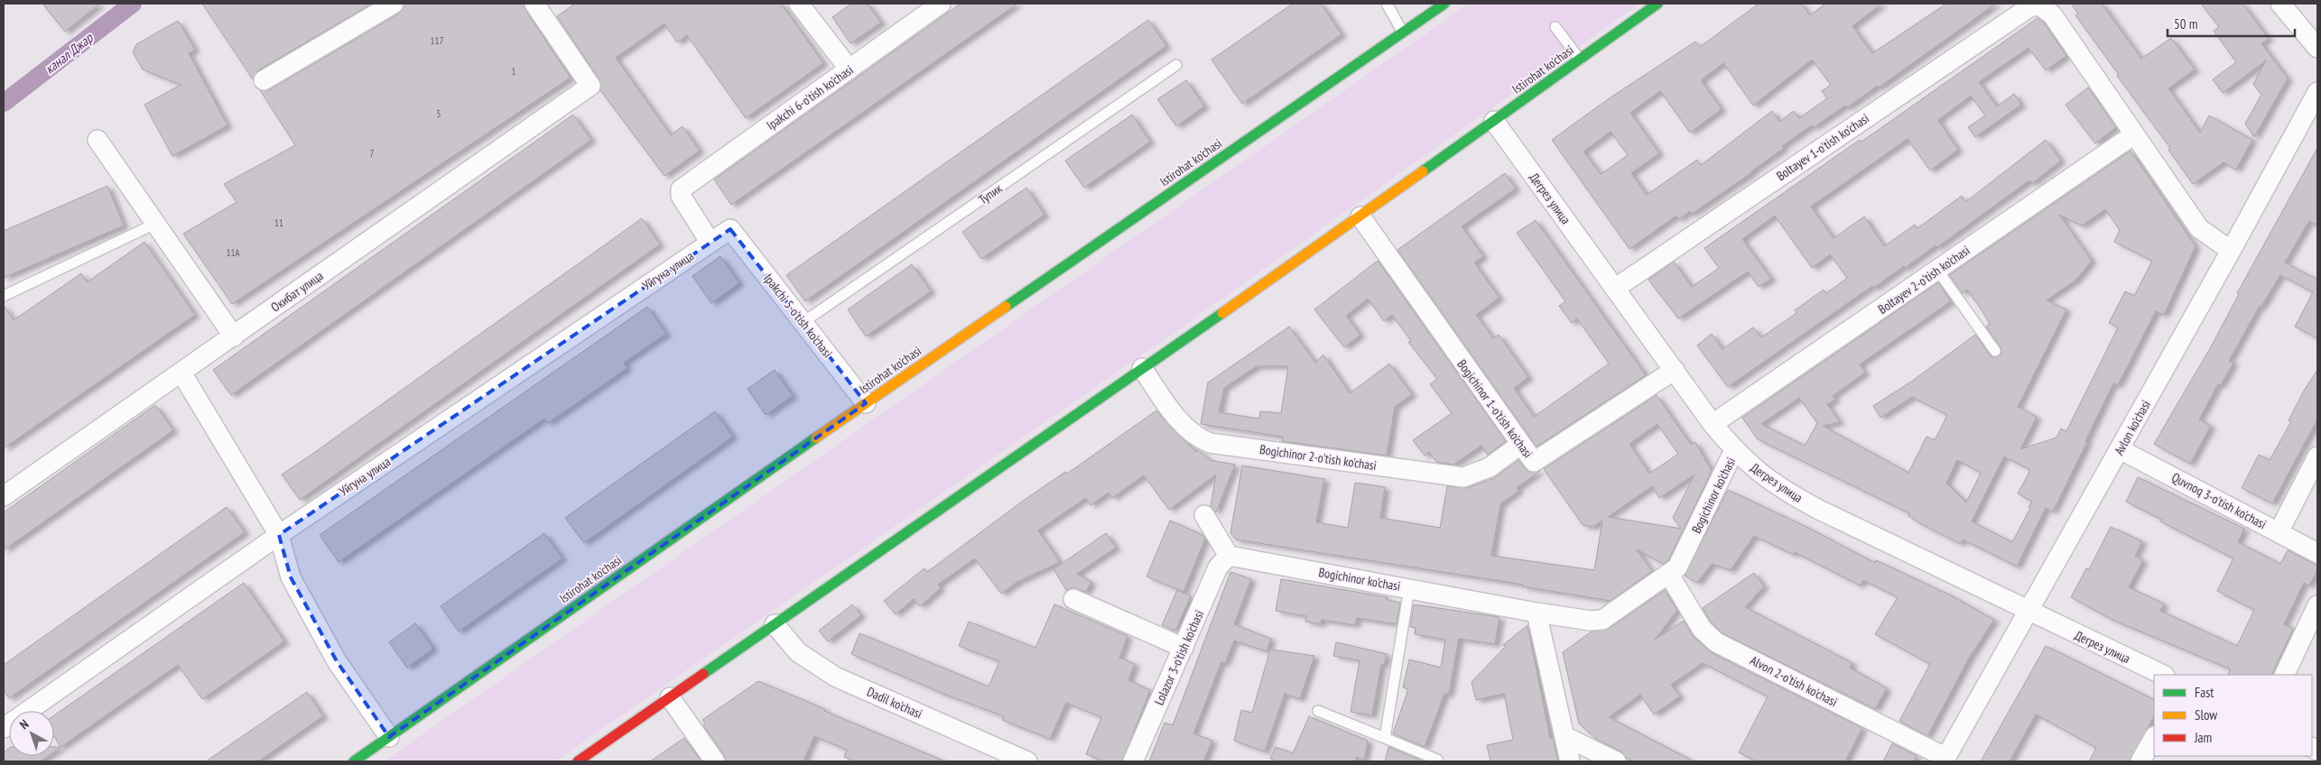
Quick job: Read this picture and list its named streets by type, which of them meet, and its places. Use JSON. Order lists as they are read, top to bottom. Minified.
{"streets":{"main road":["Istirohat ko'chasi"],"street":["Ipakchi 6-o'tish ko'chasi","Boltayev 1-o'tish ko'chasi","Дегрез улица","Уйгуна улица","Boltayev 2-o'tish ko'chasi","Окибат улица","Ipakchi 5-o'tish ko'chasi","Bogichinor 1-o'tish ko'chasi","Avlon ko'chasi","Bogichinor 2-o'tish ko'chasi","Bogichinor ko'chasi","Quvnoq 3-o'tish ko'chasi","Lolazor 3-o'tish ko'chasi","Alvon 2-o'tish ko'chasi","Dadil ko'chasi"],"lane":["Тупик"]},"crossings":[["Istirohat ko'chasi","Дегрез улица"],["Istirohat ko'chasi","Ipakchi 5-o'tish ko'chasi"],["Istirohat ko'chasi","Bogichinor 1-o'tish ko'chasi"],["Istirohat ko'chasi","Bogichinor 2-o'tish ko'chasi"],["Istirohat ko'chasi","Dadil ko'chasi"],["Ipakchi 6-o'tish ko'chasi","Уйгуна улица"],["Boltayev 1-o'tish ko'chasi","Дегрез улица"],["Boltayev 1-o'tish ko'chasi","Boltayev 2-o'tish ko'chasi"],["Тупик","Ipakchi 5-o'tish ko'chasi"],["Дегрез улица","Boltayev 2-o'tish ko'chasi"],["Дегрез улица","Bogichinor 1-o'tish ko'chasi"],["Дегрез улица","Avlon ko'chasi"],["Дегрез улица","Bogichinor ko'chasi"],["Уйгуна улица","Ipakchi 5-o'tish ko'chasi"],["Bogichinor 1-o'tish ko'chasi","Bogichinor 2-o'tish ko'chasi"],["Avlon ko'chasi","Quvnoq 3-o'tish ko'chasi"],["Avlon ko'chasi","Alvon 2-o'tish ko'chasi"],["Bogichinor ko'chasi","Lolazor 3-o'tish ko'chasi"],["Bogichinor ko'chasi","Alvon 2-o'tish ko'chasi"]],"water":["канал Джар"],"house_numbers":["117","1","5","7","11","11A"],"legend":["Fast","Slow","Jam"],"scale_bar":"50 m","north":"top left"}
